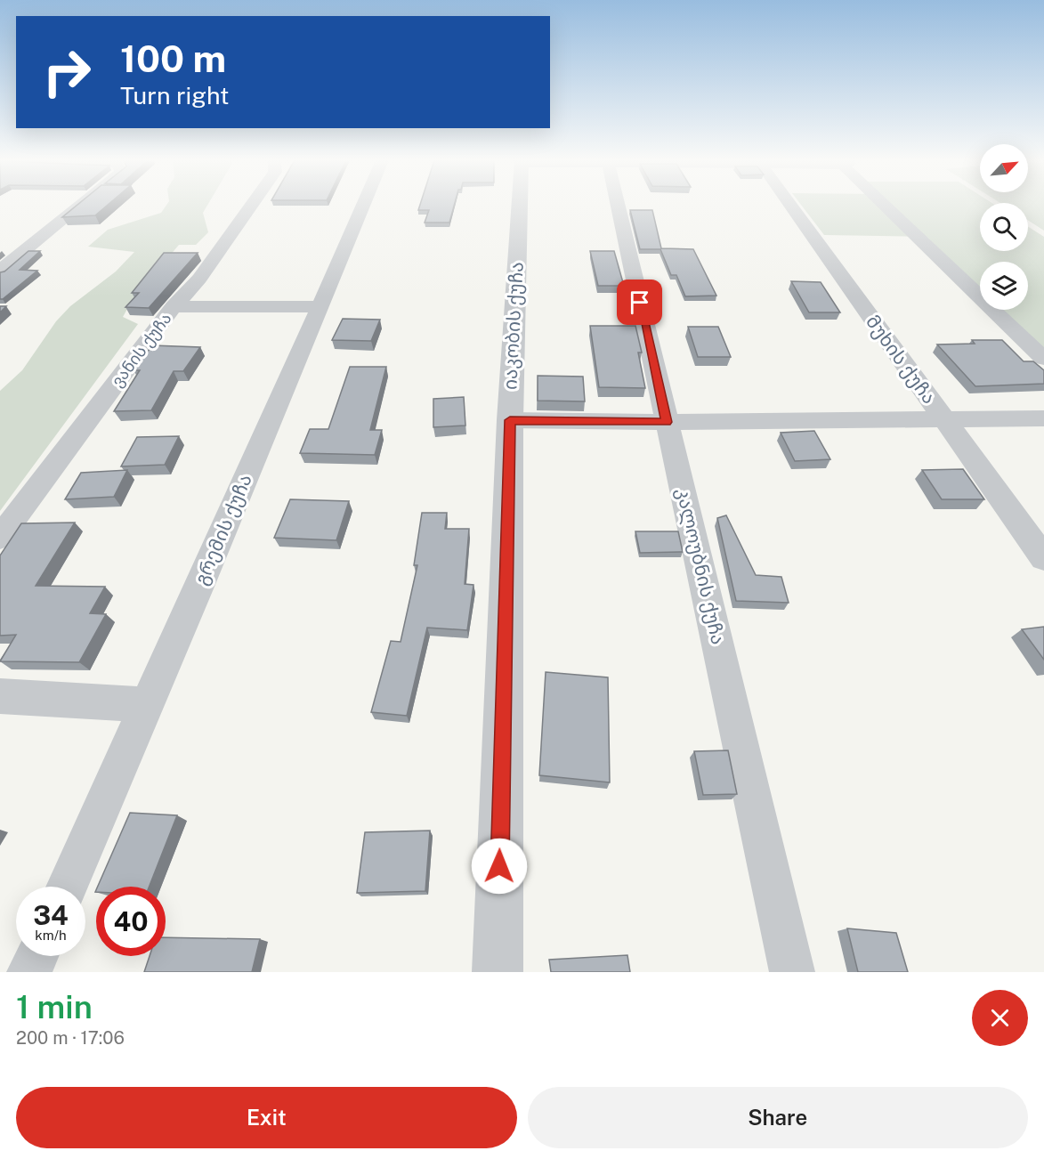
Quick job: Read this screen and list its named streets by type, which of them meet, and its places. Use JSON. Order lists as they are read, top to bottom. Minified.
{"streets":{"street":["იაკობის ქუჩა","ვანის ქუჩა","მუხის ქუჩა","გრემის ქუჩა","კალოუბნის ქუჩა"]},"north":"top right","page":{"turn":["100 m","Turn right"],"speed":"34 km/h","limit":"40","heading":["1 min","200 m · 17:06"],"buttons":["Exit","Share"]}}
